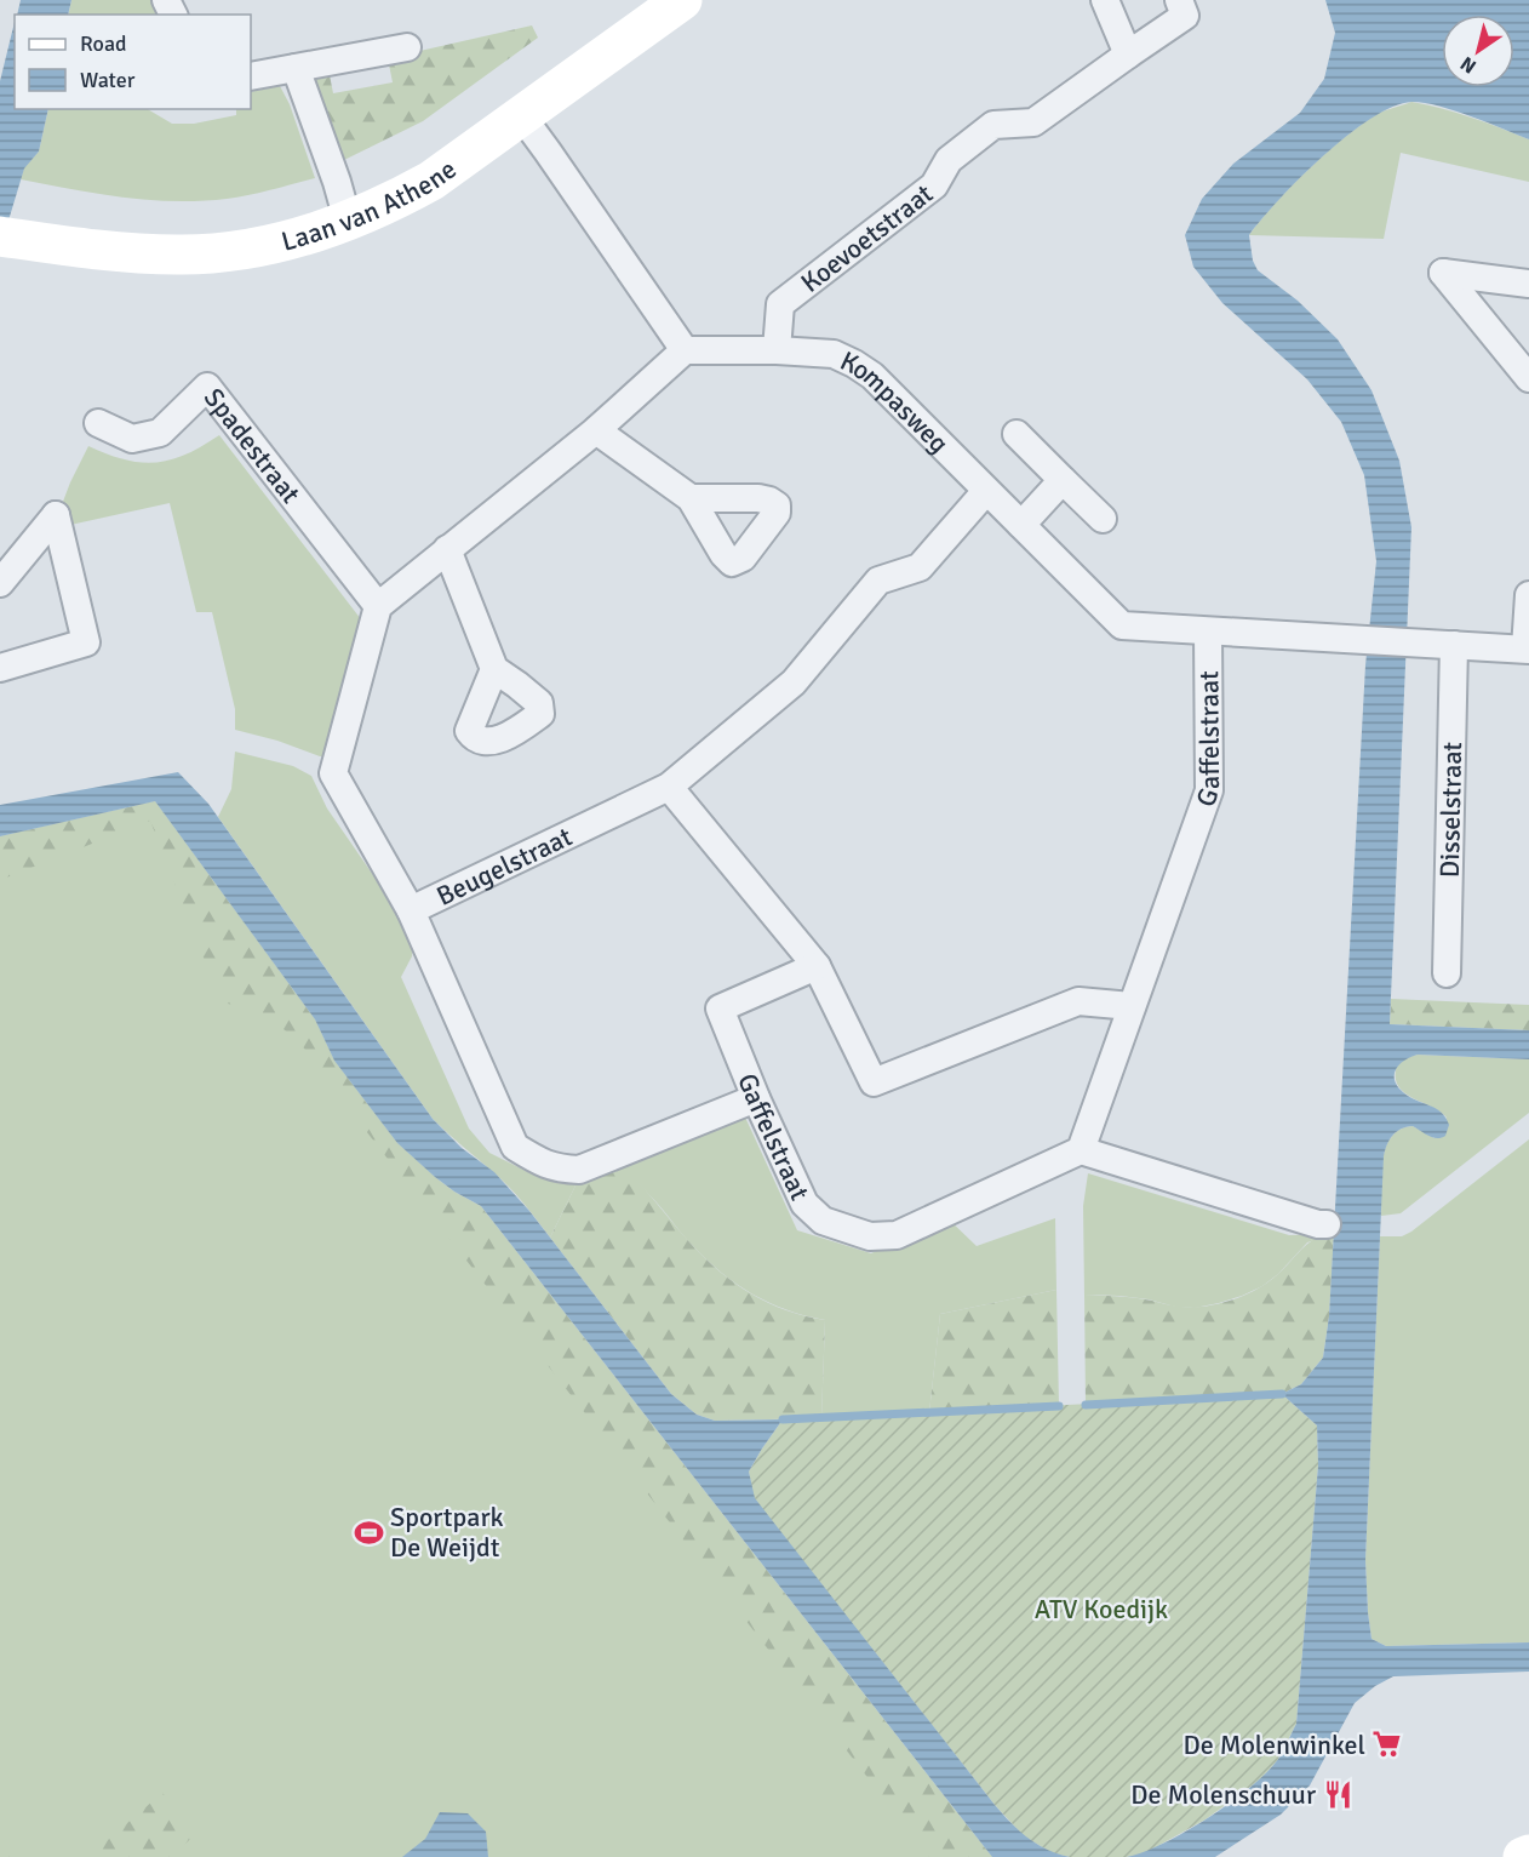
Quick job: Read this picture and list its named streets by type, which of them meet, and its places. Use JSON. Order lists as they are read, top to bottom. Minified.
{"streets":{"street":["Laan van Athene","Koevoetstraat","Kompasweg","Spadestraat","Gaffelstraat","Disselstraat","Beugelstraat"]},"crossings":[["Koevoetstraat","Kompasweg"],["Kompasweg","Gaffelstraat"],["Kompasweg","Disselstraat"],["Kompasweg","Beugelstraat"],["Gaffelstraat","Beugelstraat"]],"parks":["ATV Koedijk"],"places":{"sports":["Sportpark De Weijdt"],"supermarket":["De Molenwinkel"],"restaurant":["De Molenschuur"]},"legend":["Road","Water"],"north":"bottom left"}
